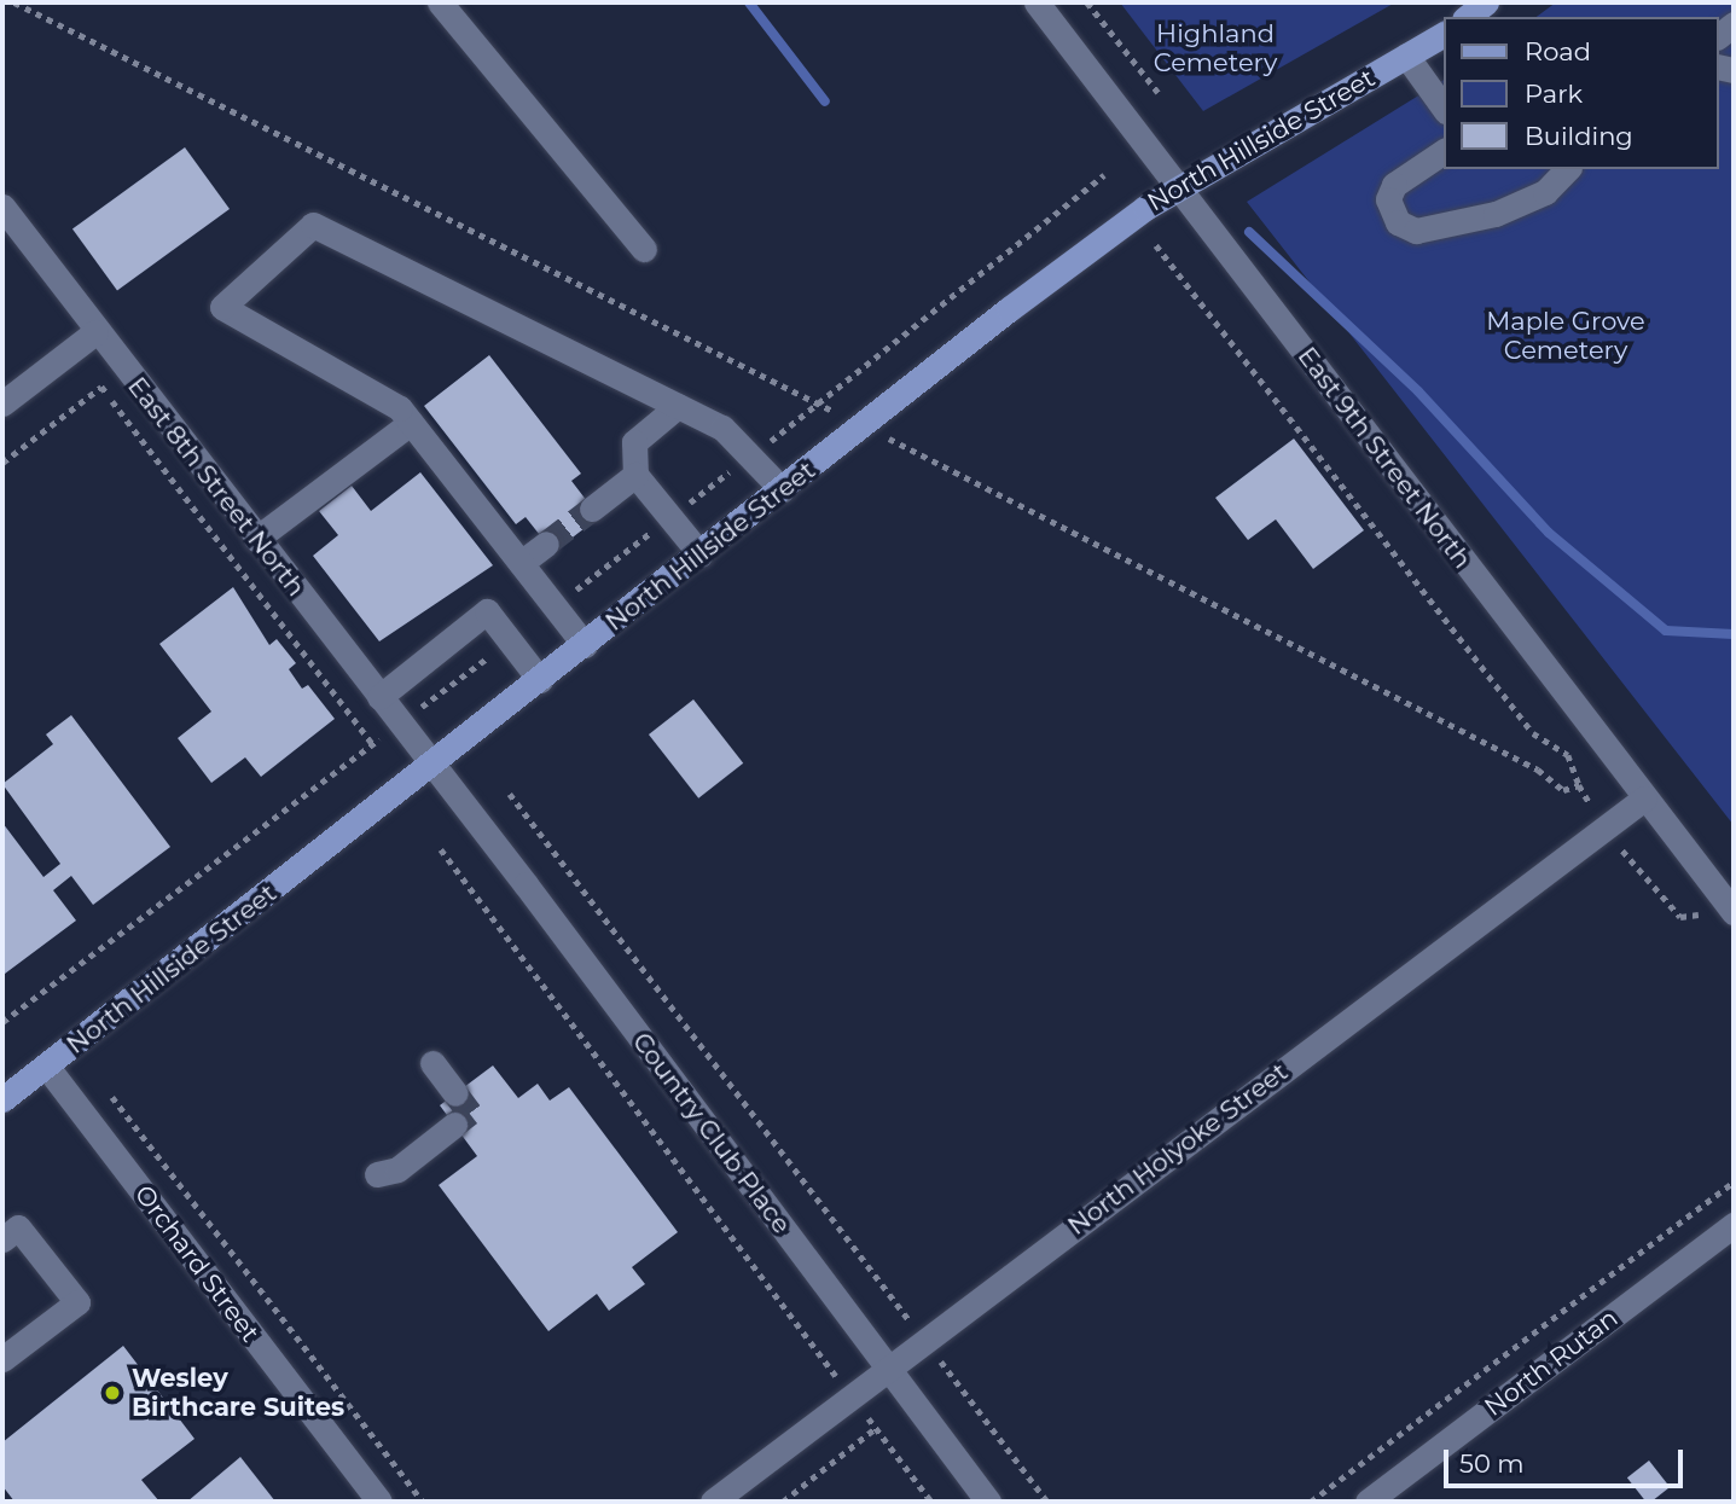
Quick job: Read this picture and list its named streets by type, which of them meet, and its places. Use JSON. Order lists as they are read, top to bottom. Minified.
{"streets":{"main road":["North Hillside Street"],"street":["East 9th Street North","East 8th Street North","Country Club Place","North Holyoke Street","Orchard Street","North Rutan"]},"crossings":[["North Hillside Street","East 9th Street North"],["North Hillside Street","East 8th Street North"],["North Hillside Street","Country Club Place"],["North Hillside Street","Orchard Street"],["East 9th Street North","North Holyoke Street"],["East 8th Street North","Country Club Place"],["Country Club Place","North Holyoke Street"]],"parks":["Highland Cemetery","Maple Grove Cemetery"],"places":["Wesley Birthcare Suites"],"legend":["Road","Park","Building"],"scale_bar":"50 m"}
